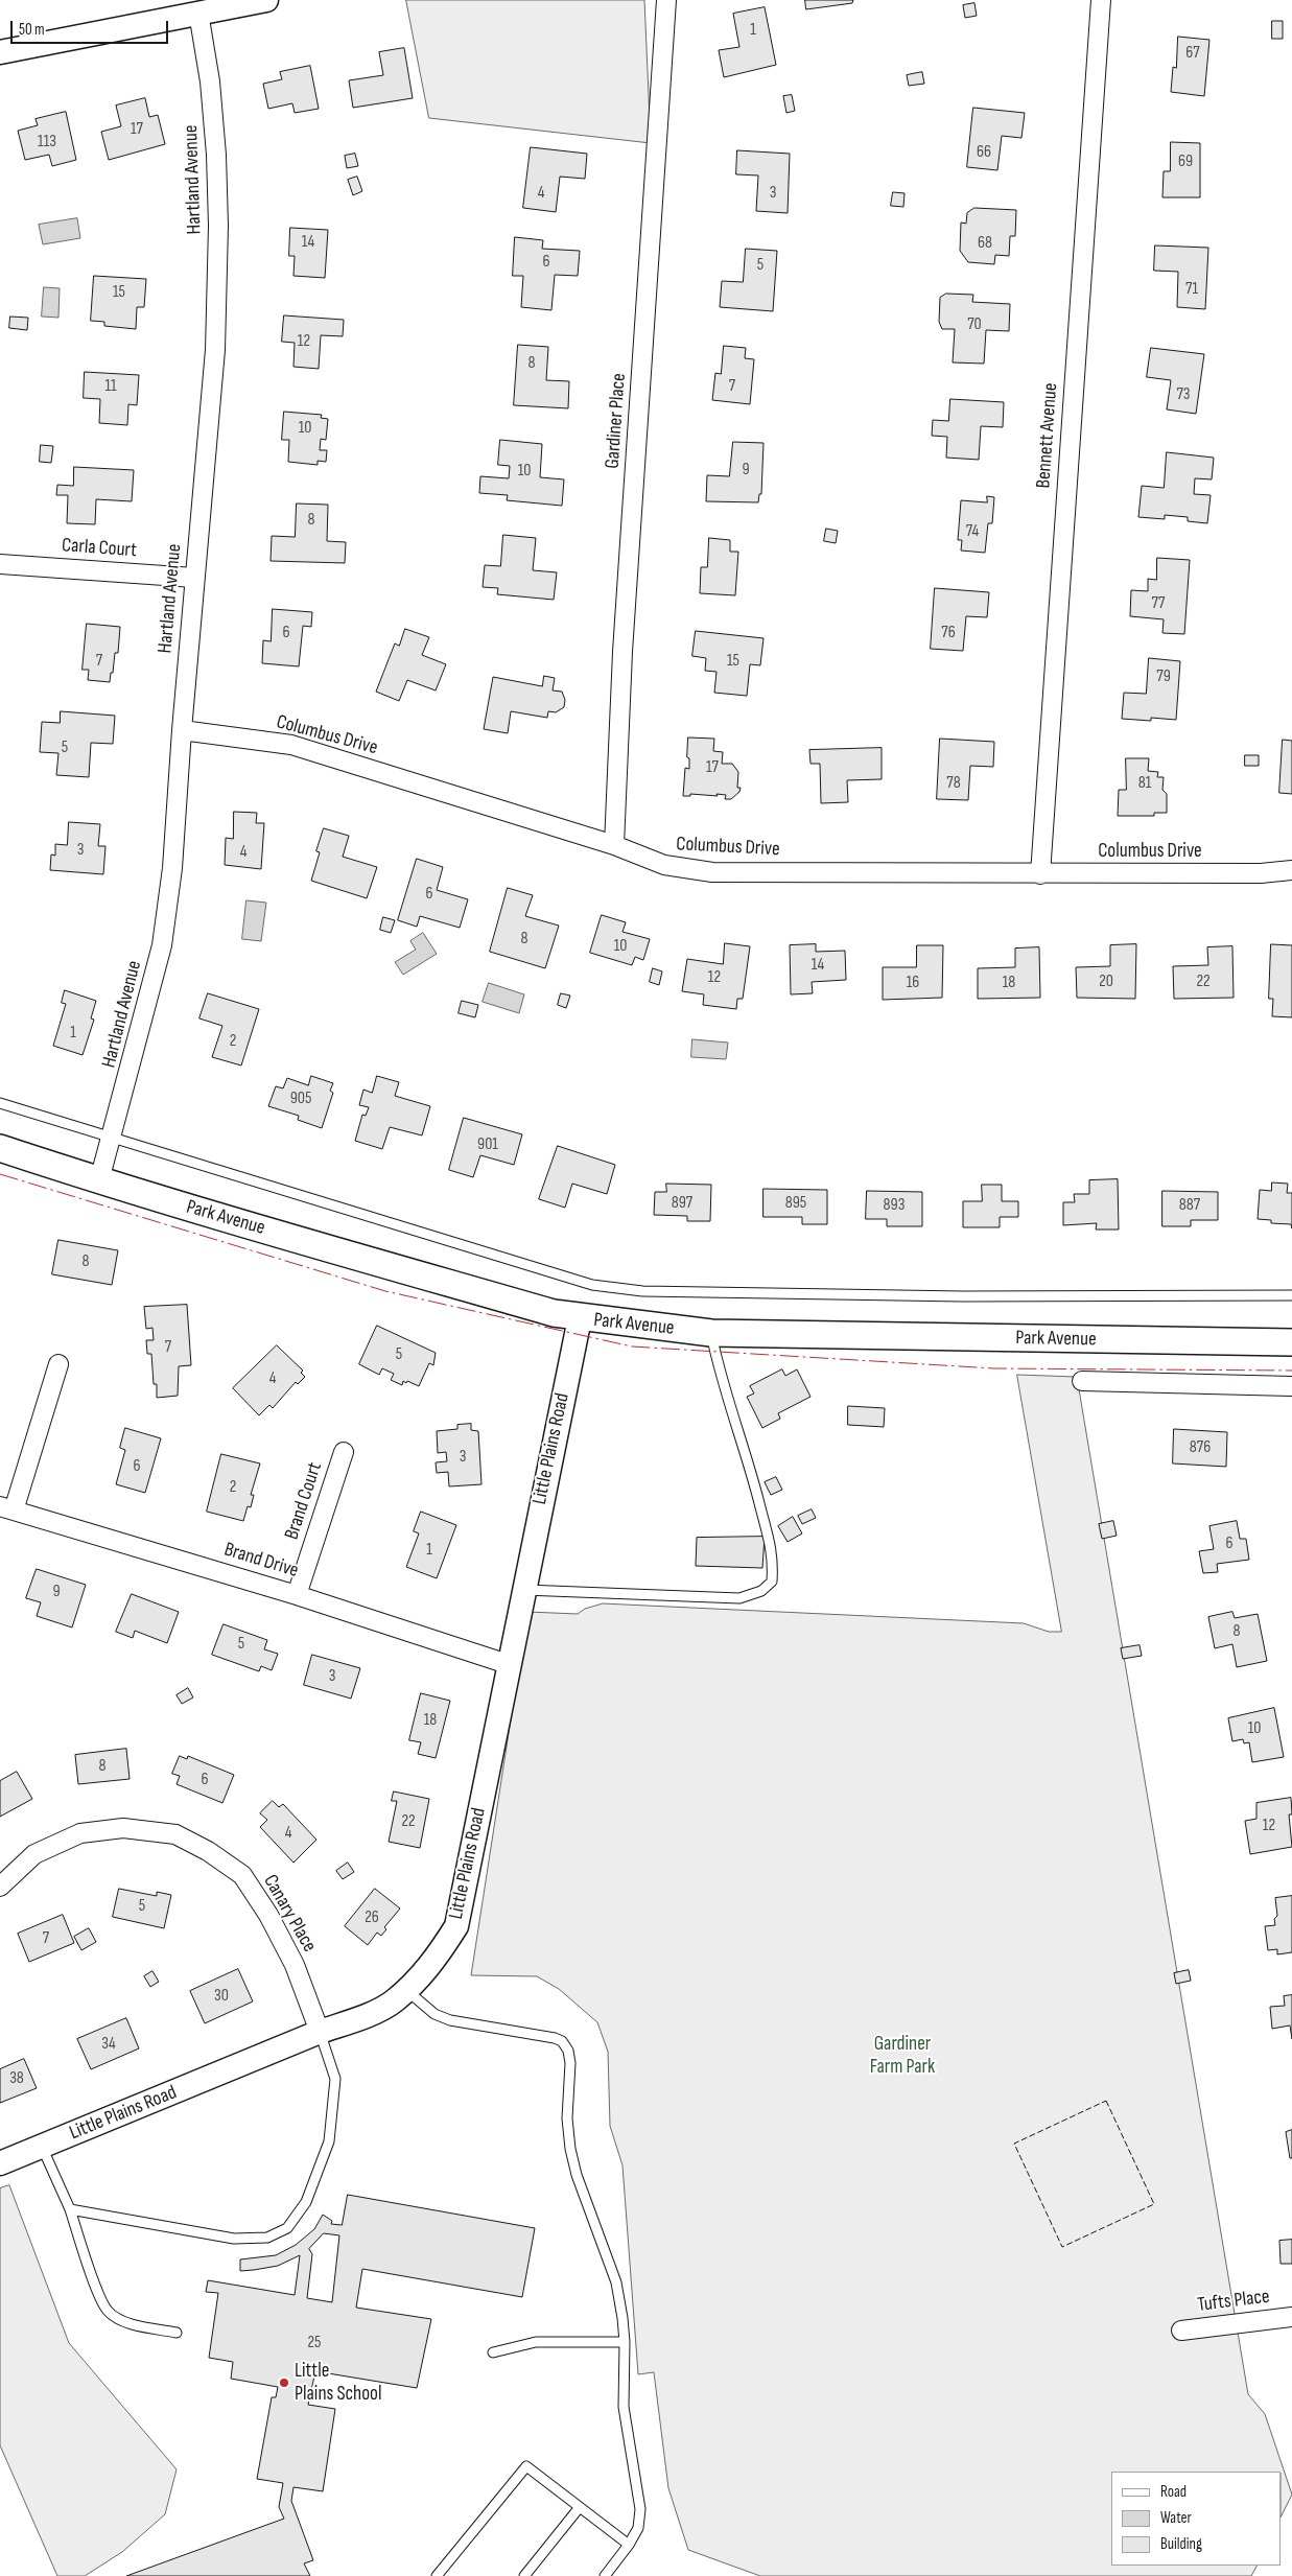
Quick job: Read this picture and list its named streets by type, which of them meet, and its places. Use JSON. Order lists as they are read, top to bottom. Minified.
{"streets":{"main road":["Park Avenue"],"street":["Hartland Avenue","Gardiner Place","Bennett Avenue","Carla Court","Columbus Drive","Little Plains Road","Brand Court","Brand Drive","Canary Place","Tufts Place"]},"crossings":[["Hartland Avenue","Carla Court"],["Hartland Avenue","Columbus Drive"],["Hartland Avenue","Park Avenue"],["Gardiner Place","Columbus Drive"],["Bennett Avenue","Columbus Drive"],["Park Avenue","Little Plains Road"],["Little Plains Road","Brand Drive"],["Little Plains Road","Canary Place"],["Brand Court","Brand Drive"]],"parks":["Gardiner Farm Park"],"places":["Little Plains School"],"house_numbers":["1","67","17","113","66","69","4","3","14","68","6","5","71","15","70","12","8","11","7","73","10","9","10","8","74","77","6","76","7","15","79","5","17","78","81","3","4","6","8","10","14","12","20","22","16","18","1","2","905","901","897","895","893","887","8","7","5","4","876","3","6","2","6","1","9","8","5","3","18","10","8","6","22","12","4","5","26","7","30","34","38","25"],"legend":["Road","Water","Building"],"scale_bar":"50 m"}
